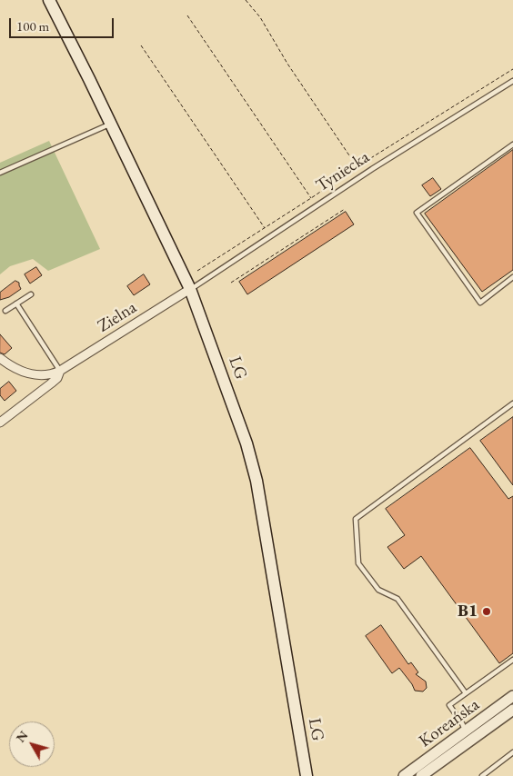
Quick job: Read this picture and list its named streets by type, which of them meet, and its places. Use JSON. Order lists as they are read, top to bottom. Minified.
{"streets":{"main road":["LG"],"street":["Zielna","Koreańska"],"lane":["Tyniecka"]},"crossings":[["Tyniecka","Zielna"],["Tyniecka","LG"],["Zielna","LG"]],"places":["B1"],"scale_bar":"100 m","north":"top left"}
